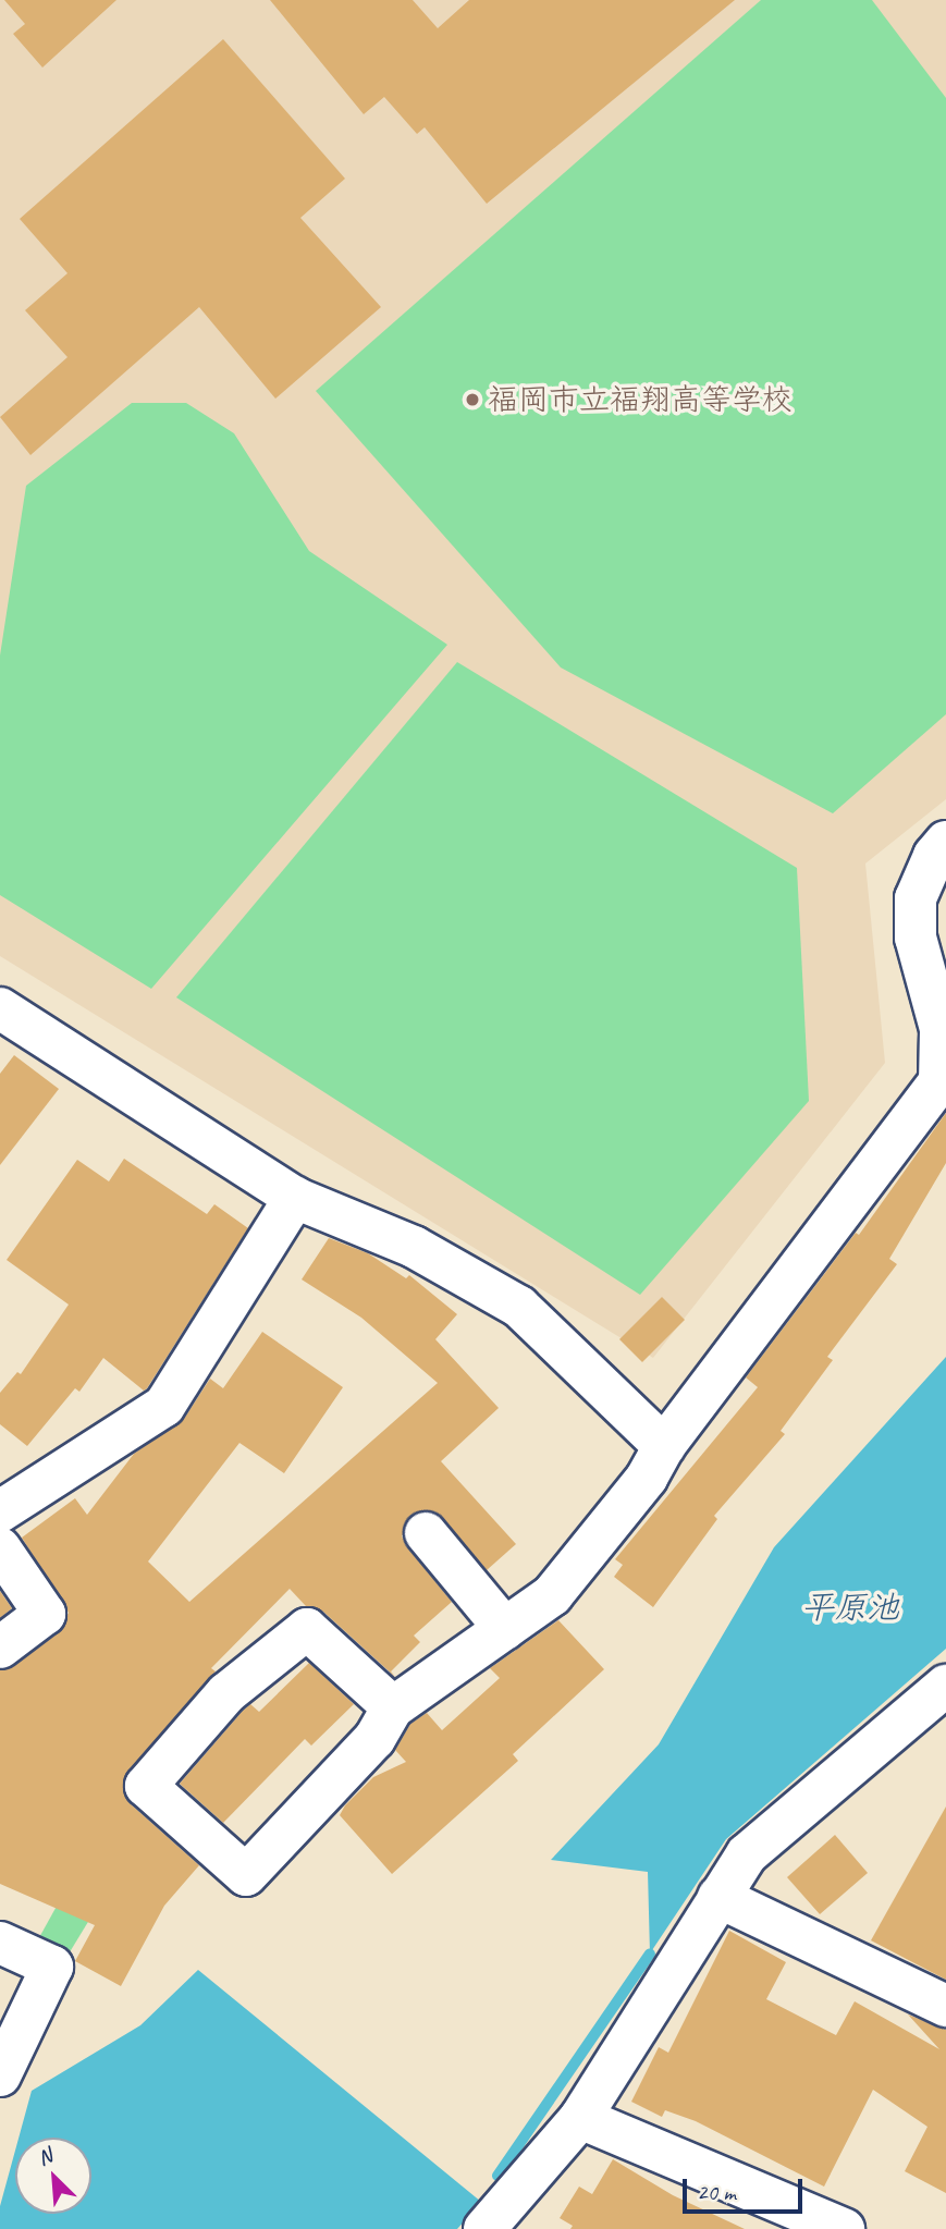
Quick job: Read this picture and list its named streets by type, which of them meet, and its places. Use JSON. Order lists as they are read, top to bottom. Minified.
{"water":["平原池"],"places":["福岡市立福翔高等学校"],"scale_bar":"20 m","north":"top left"}
